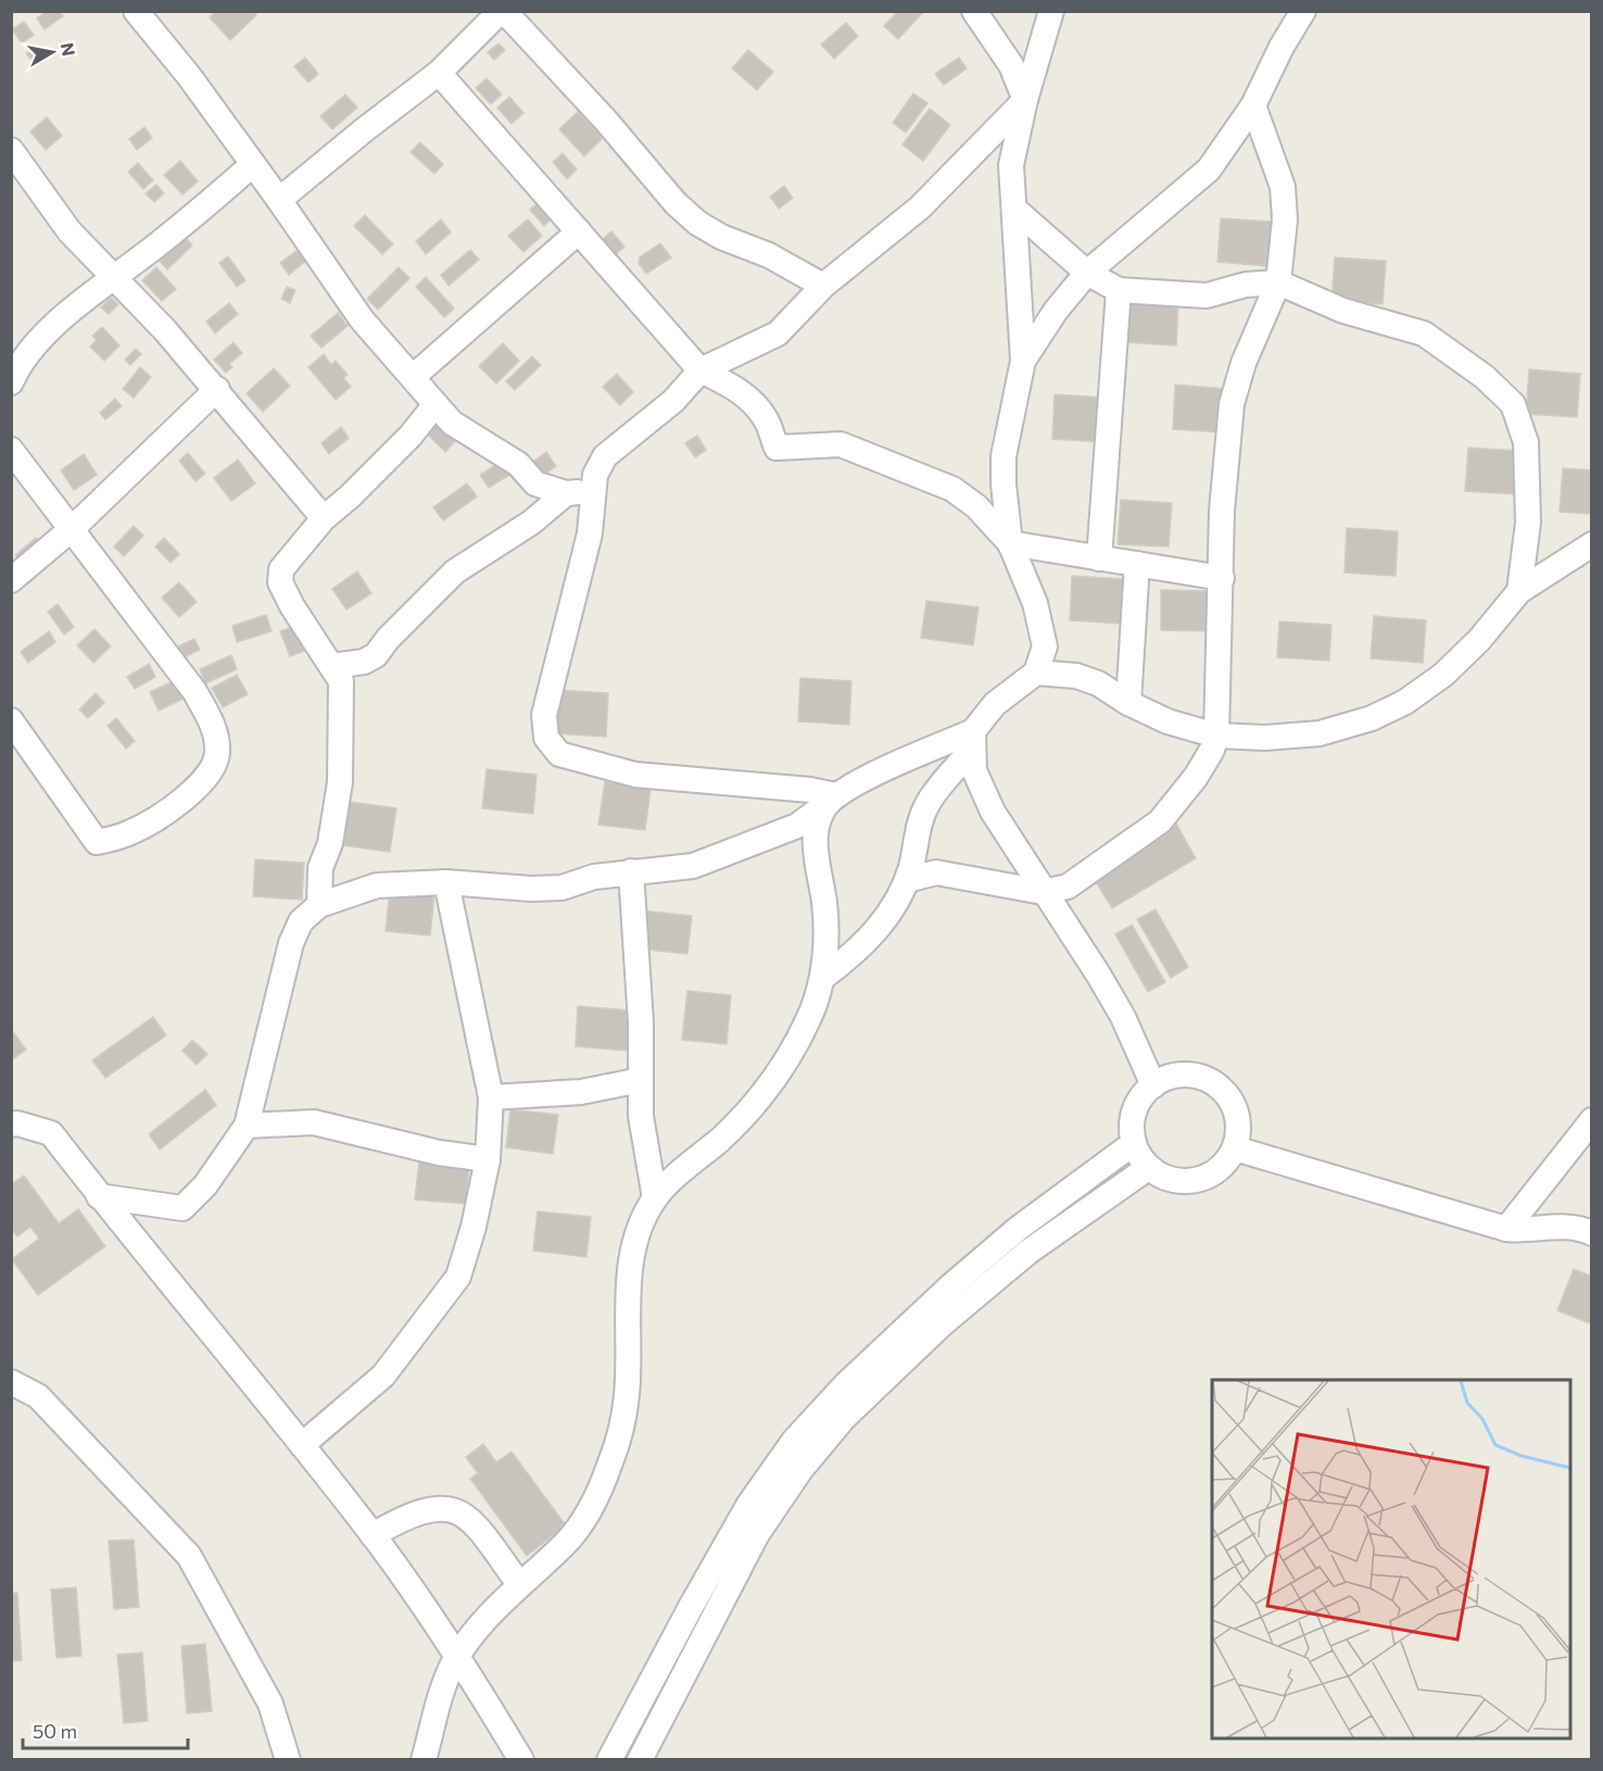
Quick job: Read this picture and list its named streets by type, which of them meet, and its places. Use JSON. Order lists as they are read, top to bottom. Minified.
{"scale_bar":"50 m","north":"right"}
